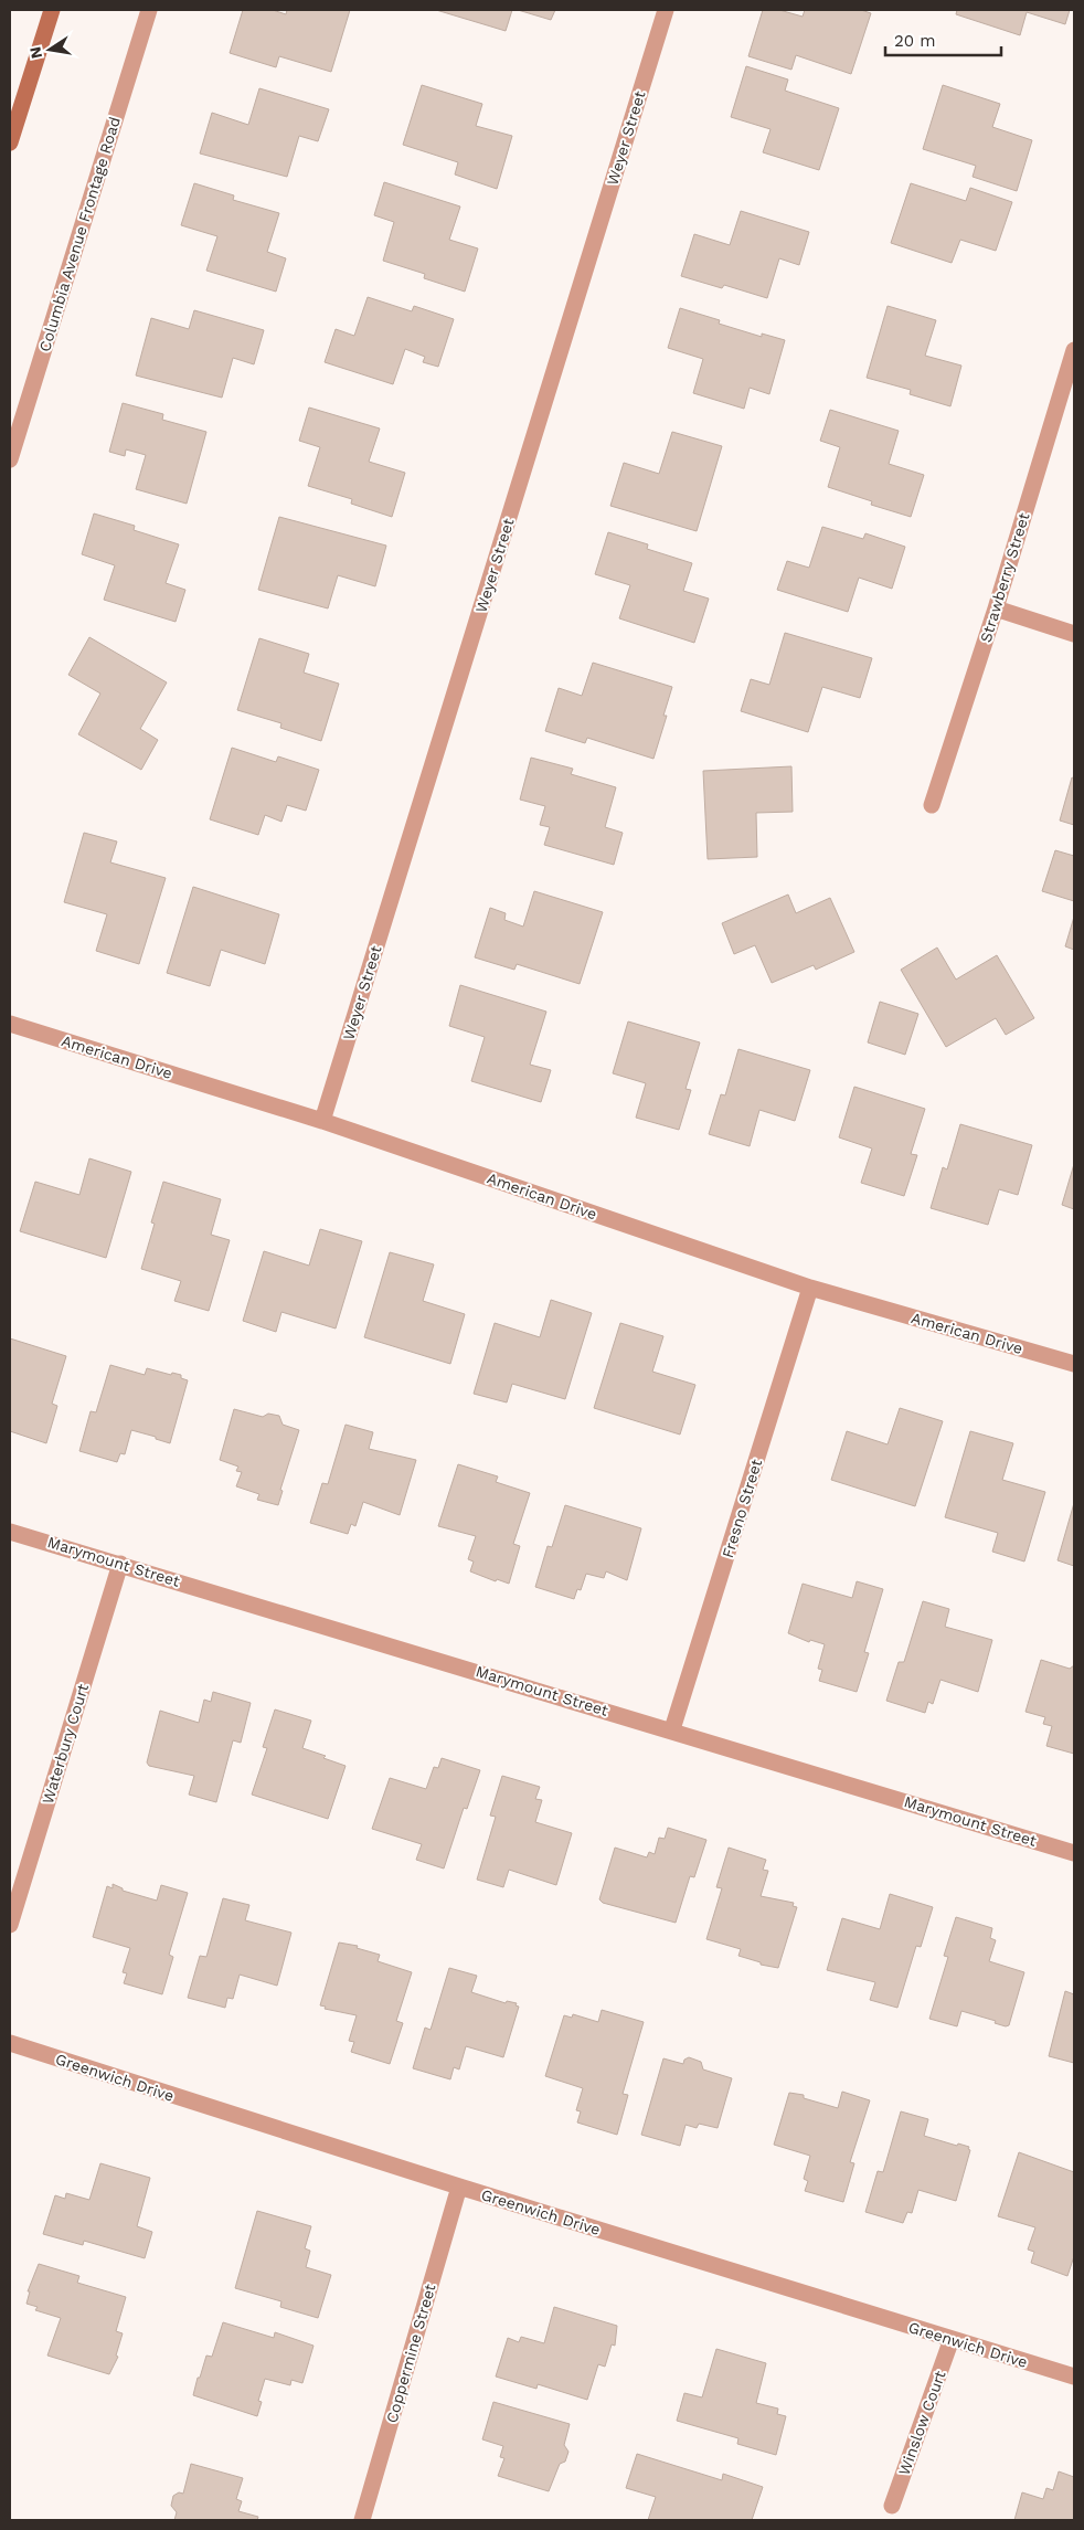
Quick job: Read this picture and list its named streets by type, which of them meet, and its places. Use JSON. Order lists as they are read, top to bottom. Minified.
{"streets":{"street":["Weyer Street","Columbia Avenue Frontage Road","Strawberry Street","American Drive","Fresno Street","Marymount Street","Waterbury Court","Greenwich Drive","Coppermine Street","Winslow Court"]},"crossings":[["Weyer Street","American Drive"],["American Drive","Fresno Street"],["Fresno Street","Marymount Street"],["Marymount Street","Waterbury Court"],["Greenwich Drive","Coppermine Street"],["Greenwich Drive","Winslow Court"]],"scale_bar":"20 m","north":"left"}
